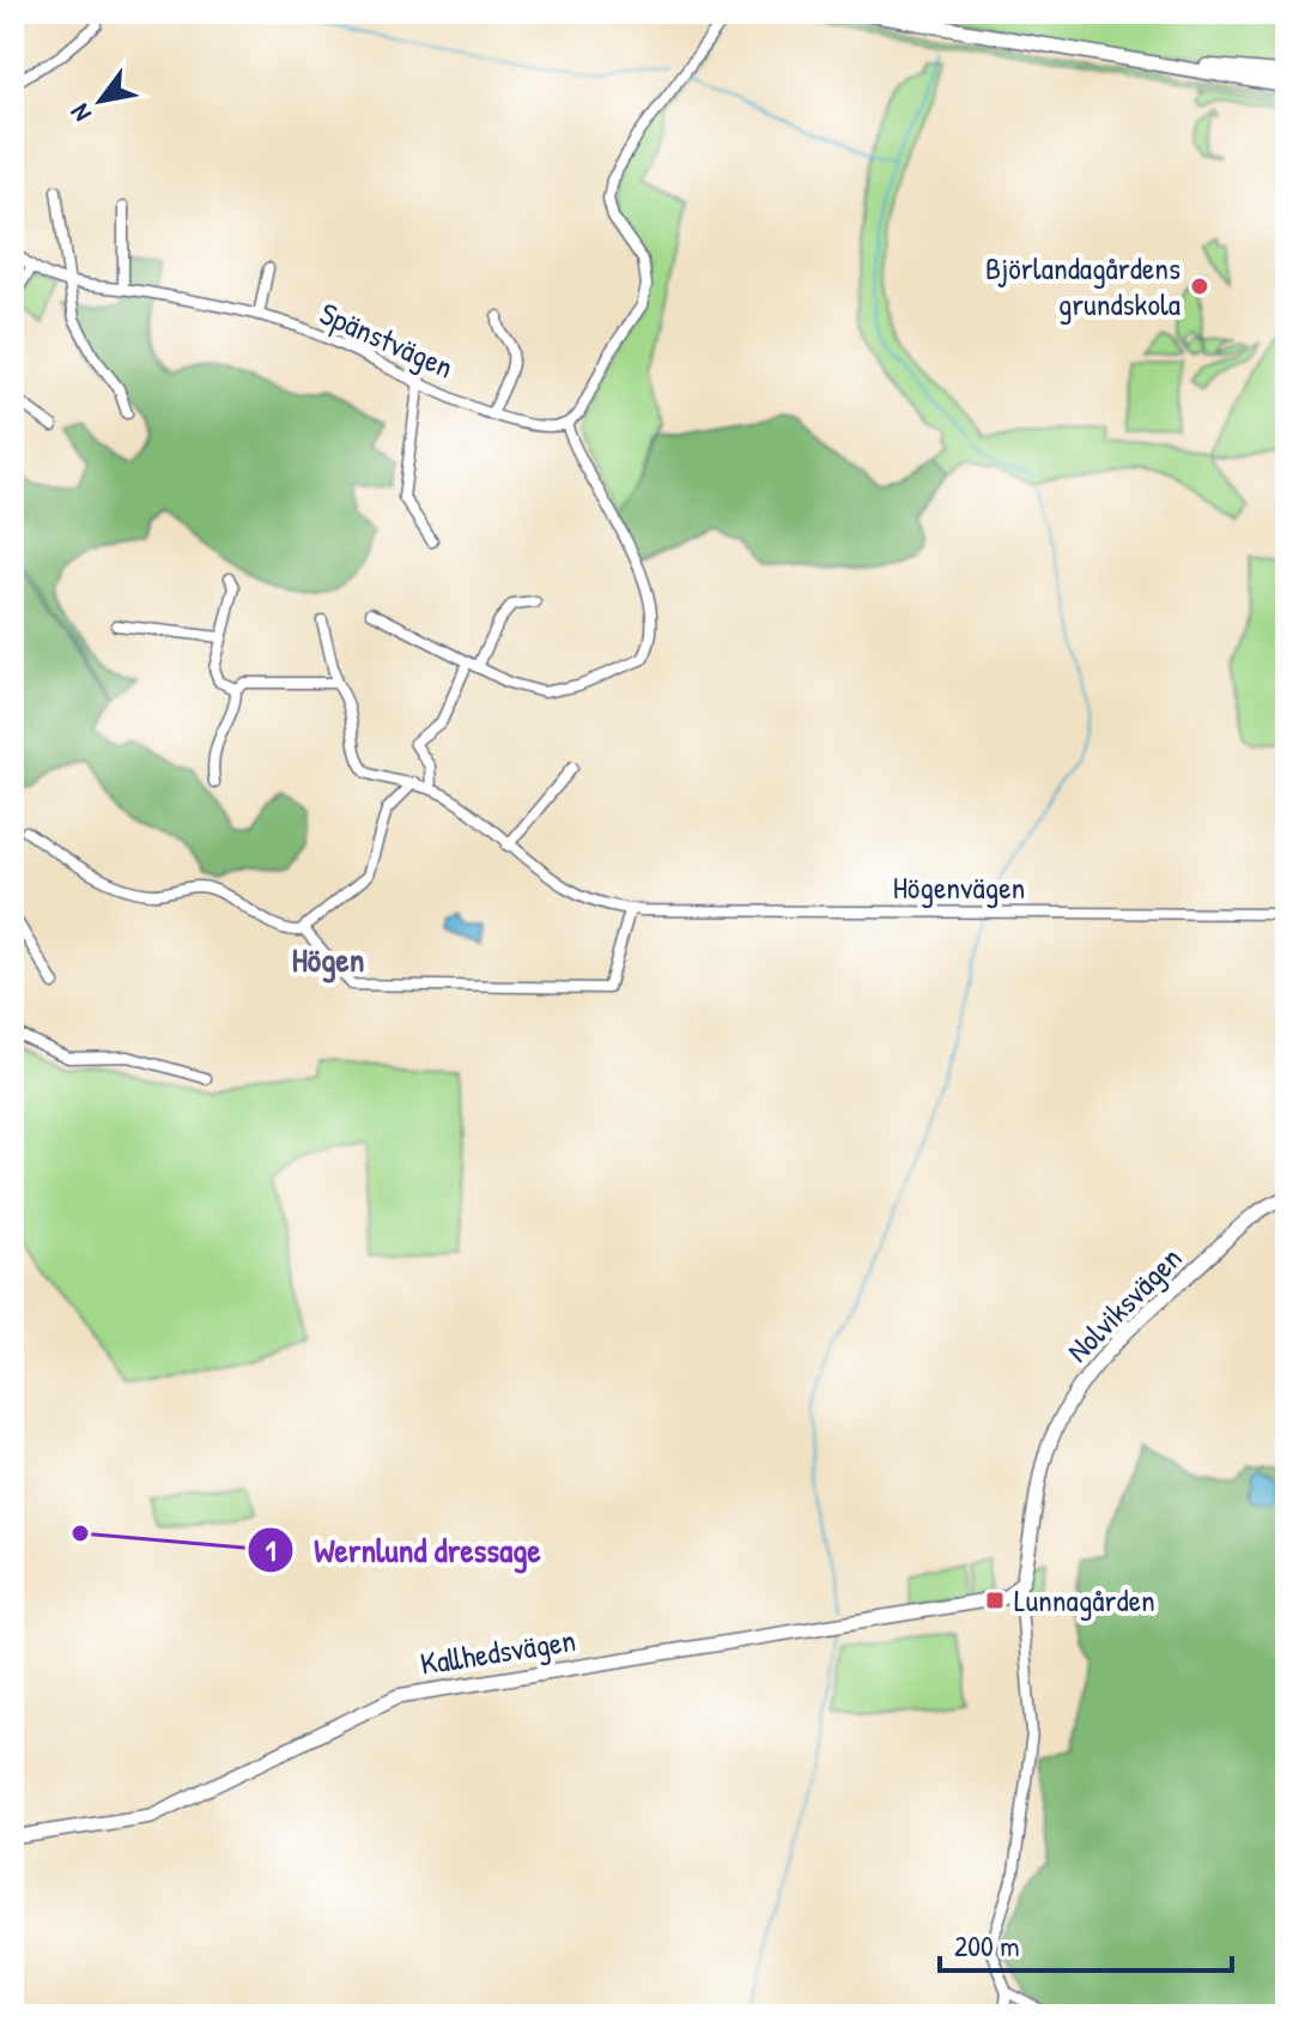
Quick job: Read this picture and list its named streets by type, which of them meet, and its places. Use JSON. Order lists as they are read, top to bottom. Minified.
{"streets":{"street":["Spänstvägen","Högenvägen","Nolviksvägen","Kallhedsvägen"]},"crossings":[["Nolviksvägen","Kallhedsvägen"]],"districts":["Högen"],"places":{"other":["Björlandagårdens grundskola","Wernlund dressage"],"transit":["Lunnagården"]},"scale_bar":"200 m","north":"bottom left"}
